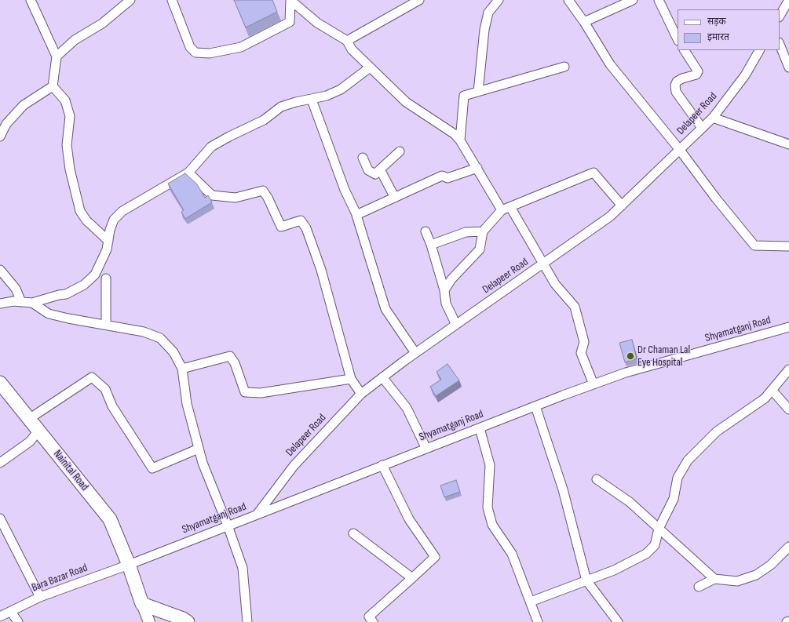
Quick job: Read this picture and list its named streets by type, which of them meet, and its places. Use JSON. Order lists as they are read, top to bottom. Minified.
{"streets":{"highway":["Nainital Road"],"street":["Delapeer Road","Shyamatganj Road","Bara Bazar Road"]},"crossings":[["Delapeer Road","Shyamatganj Road"],["Shyamatganj Road","Nainital Road"],["Shyamatganj Road","Bara Bazar Road"],["Nainital Road","Bara Bazar Road"]],"places":["Dr Chaman Lal Eye Hospital"],"legend":["सड़क","इमारत"]}
